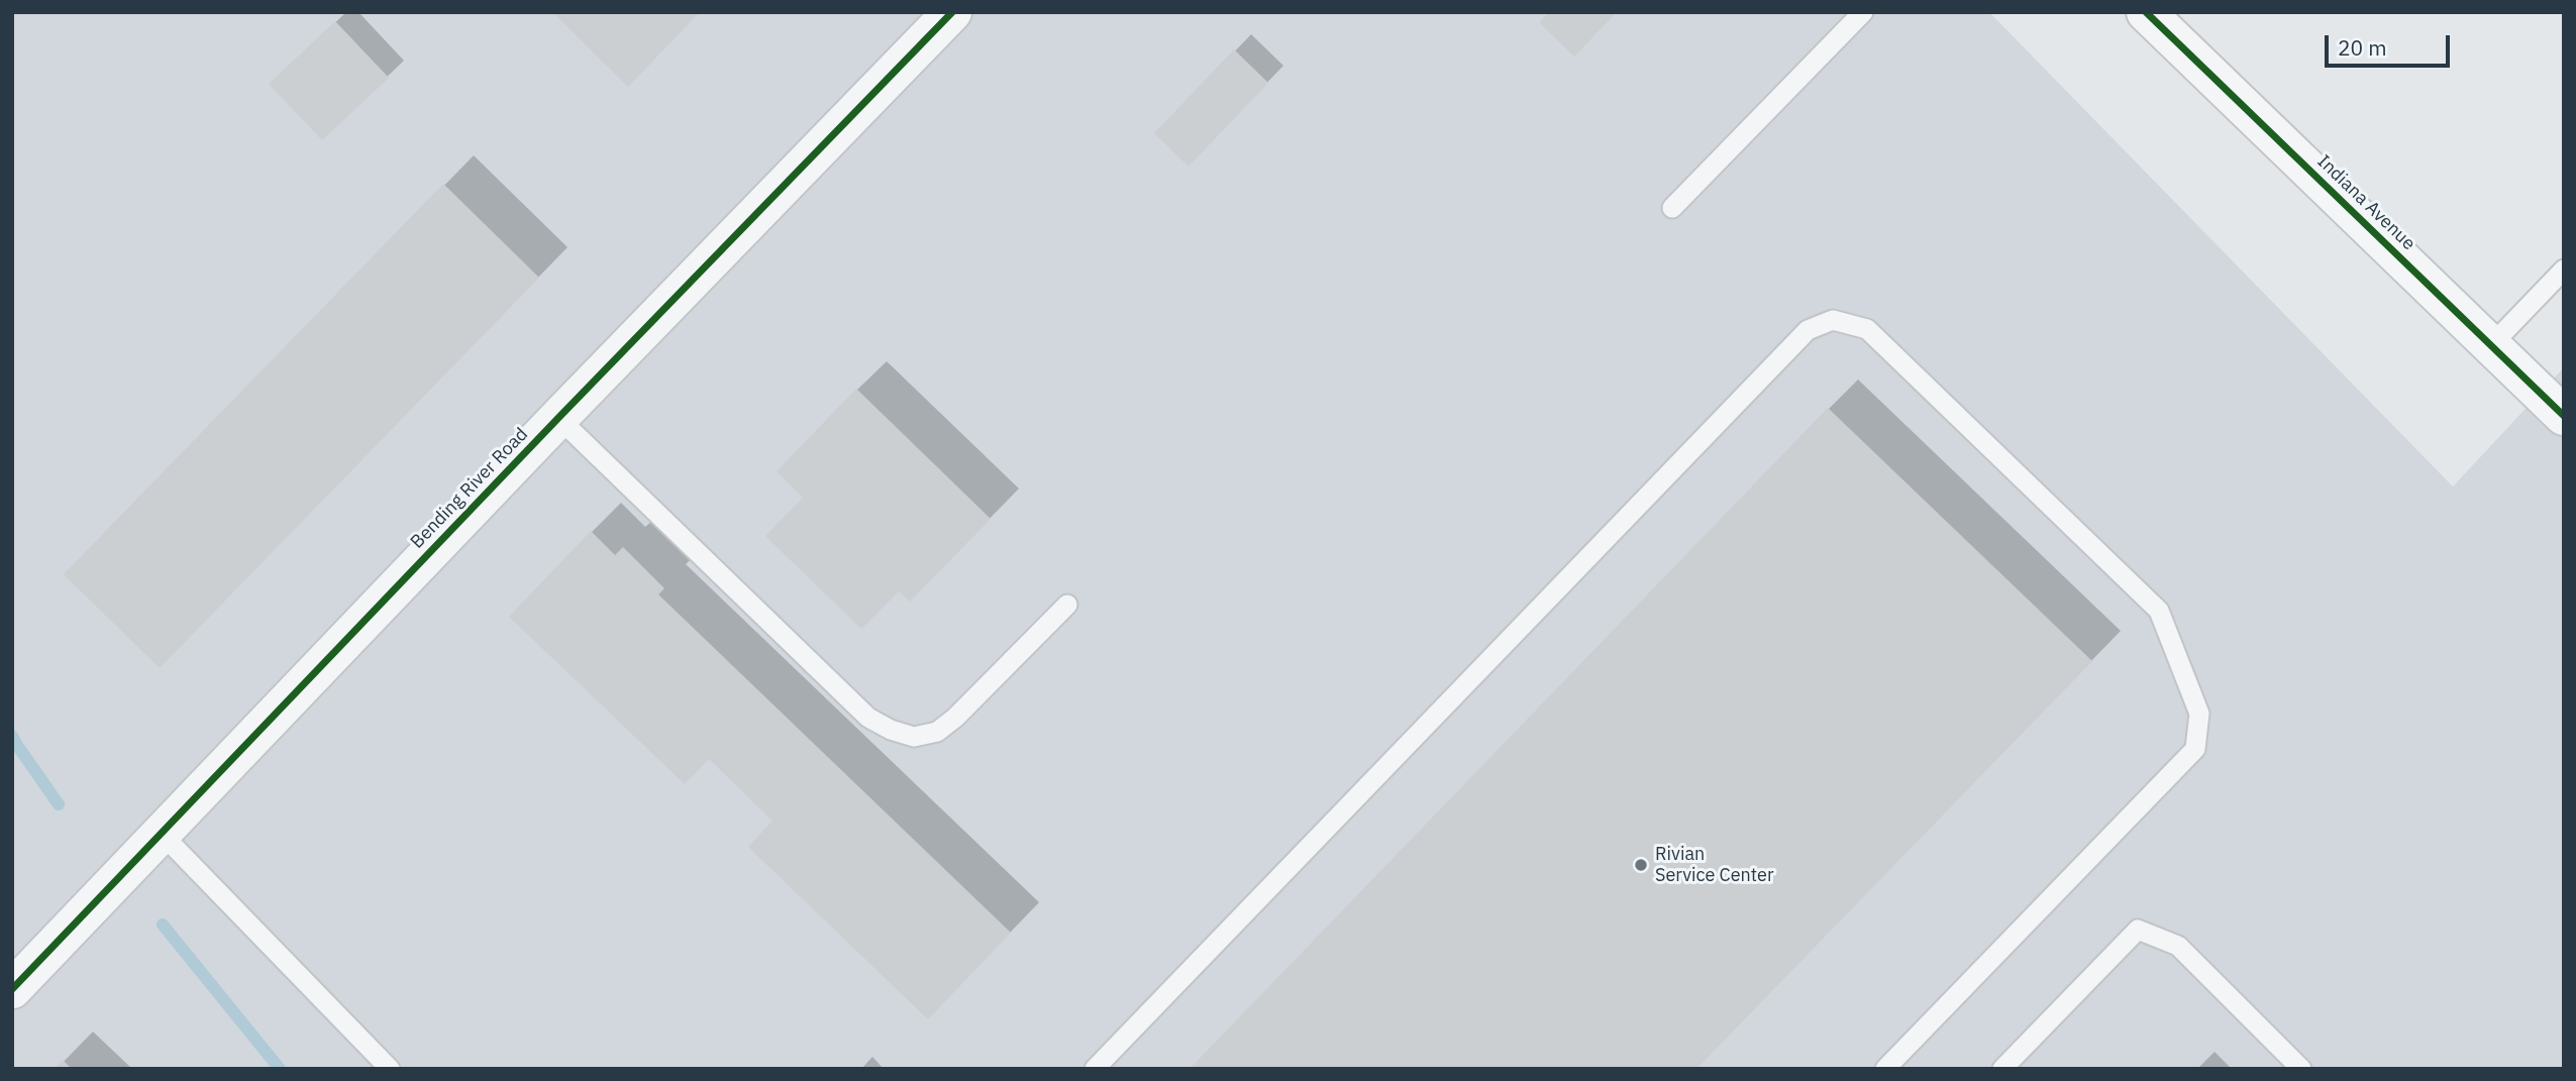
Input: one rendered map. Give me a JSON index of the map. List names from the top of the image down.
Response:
{
  "streets": {
    "street": ["Indiana Avenue", "Bending River Road"]
  },
  "places": ["Rivian Service Center"],
  "scale_bar": "20 m"
}
